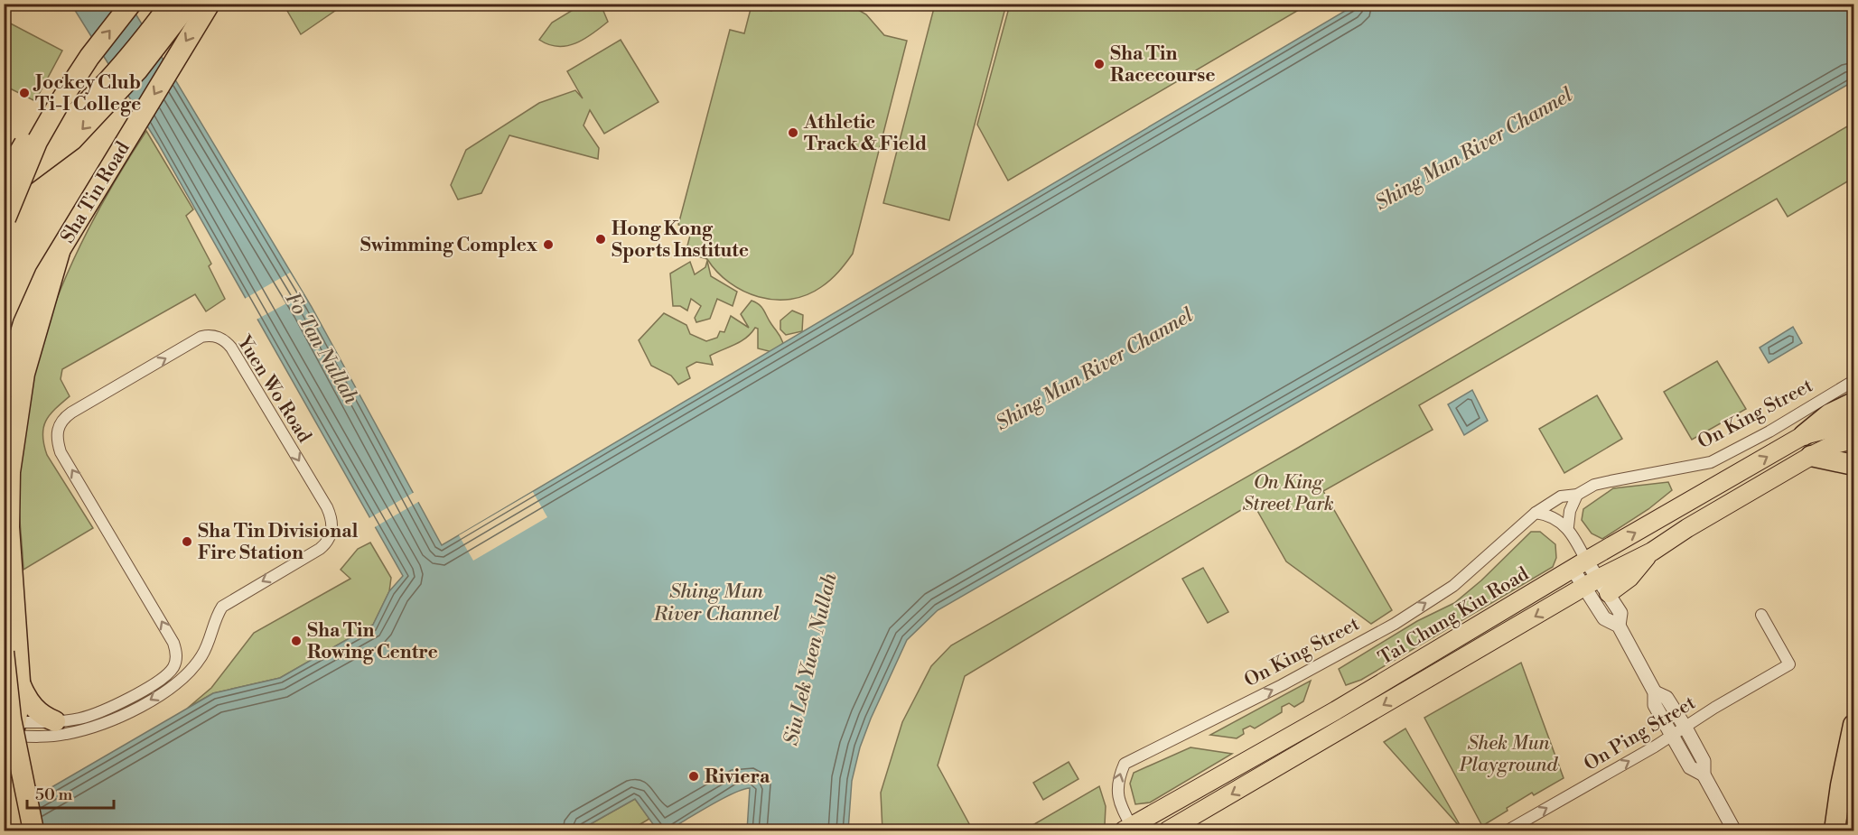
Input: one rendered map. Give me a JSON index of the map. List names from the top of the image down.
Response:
{
  "streets": {
    "highway": ["Sha Tin Road"],
    "main road": ["Tai Chung Kiu Road"],
    "street": ["Yuen Wo Road", "On King Street", "On Ping Street"]
  },
  "crossings": [
    ["On King Street", "Tai Chung Kiu Road"]
  ],
  "one_way": ["On King Street", "On Ping Street"],
  "water": ["Shing Mun River Channel", "Fo Tan Nullah", "Siu Lek Yuen Nullah"],
  "parks": ["On King Street Park", "Shek Mun Playground"],
  "places": [
    "Sha Tin Racecourse",
    "Jockey Club Ti-I College",
    "Athletic Track & Field",
    "Hong Kong Sports Institute",
    "Swimming Complex",
    "Sha Tin Divisional Fire Station",
    "Sha Tin Rowing Centre",
    "Riviera"
  ],
  "scale_bar": "50 m"
}
